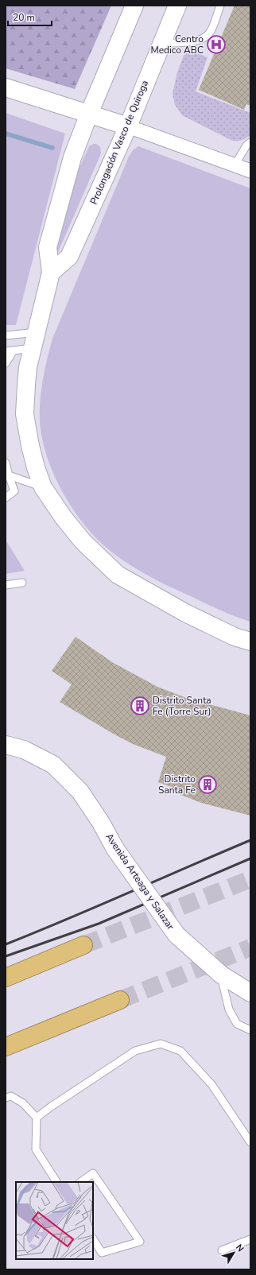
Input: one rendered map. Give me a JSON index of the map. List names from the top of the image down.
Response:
{
  "streets": {
    "street": ["Prolongación Vasco de Quiroga", "Avenida Arteaga y Salazar"]
  },
  "places": {
    "hospital": ["Centro Medico ABC"],
    "building": ["Distrito Santa Fe (Torre Sur)", "Distrito Santa Fe"]
  },
  "scale_bar": "20 m",
  "north": "top right"
}
